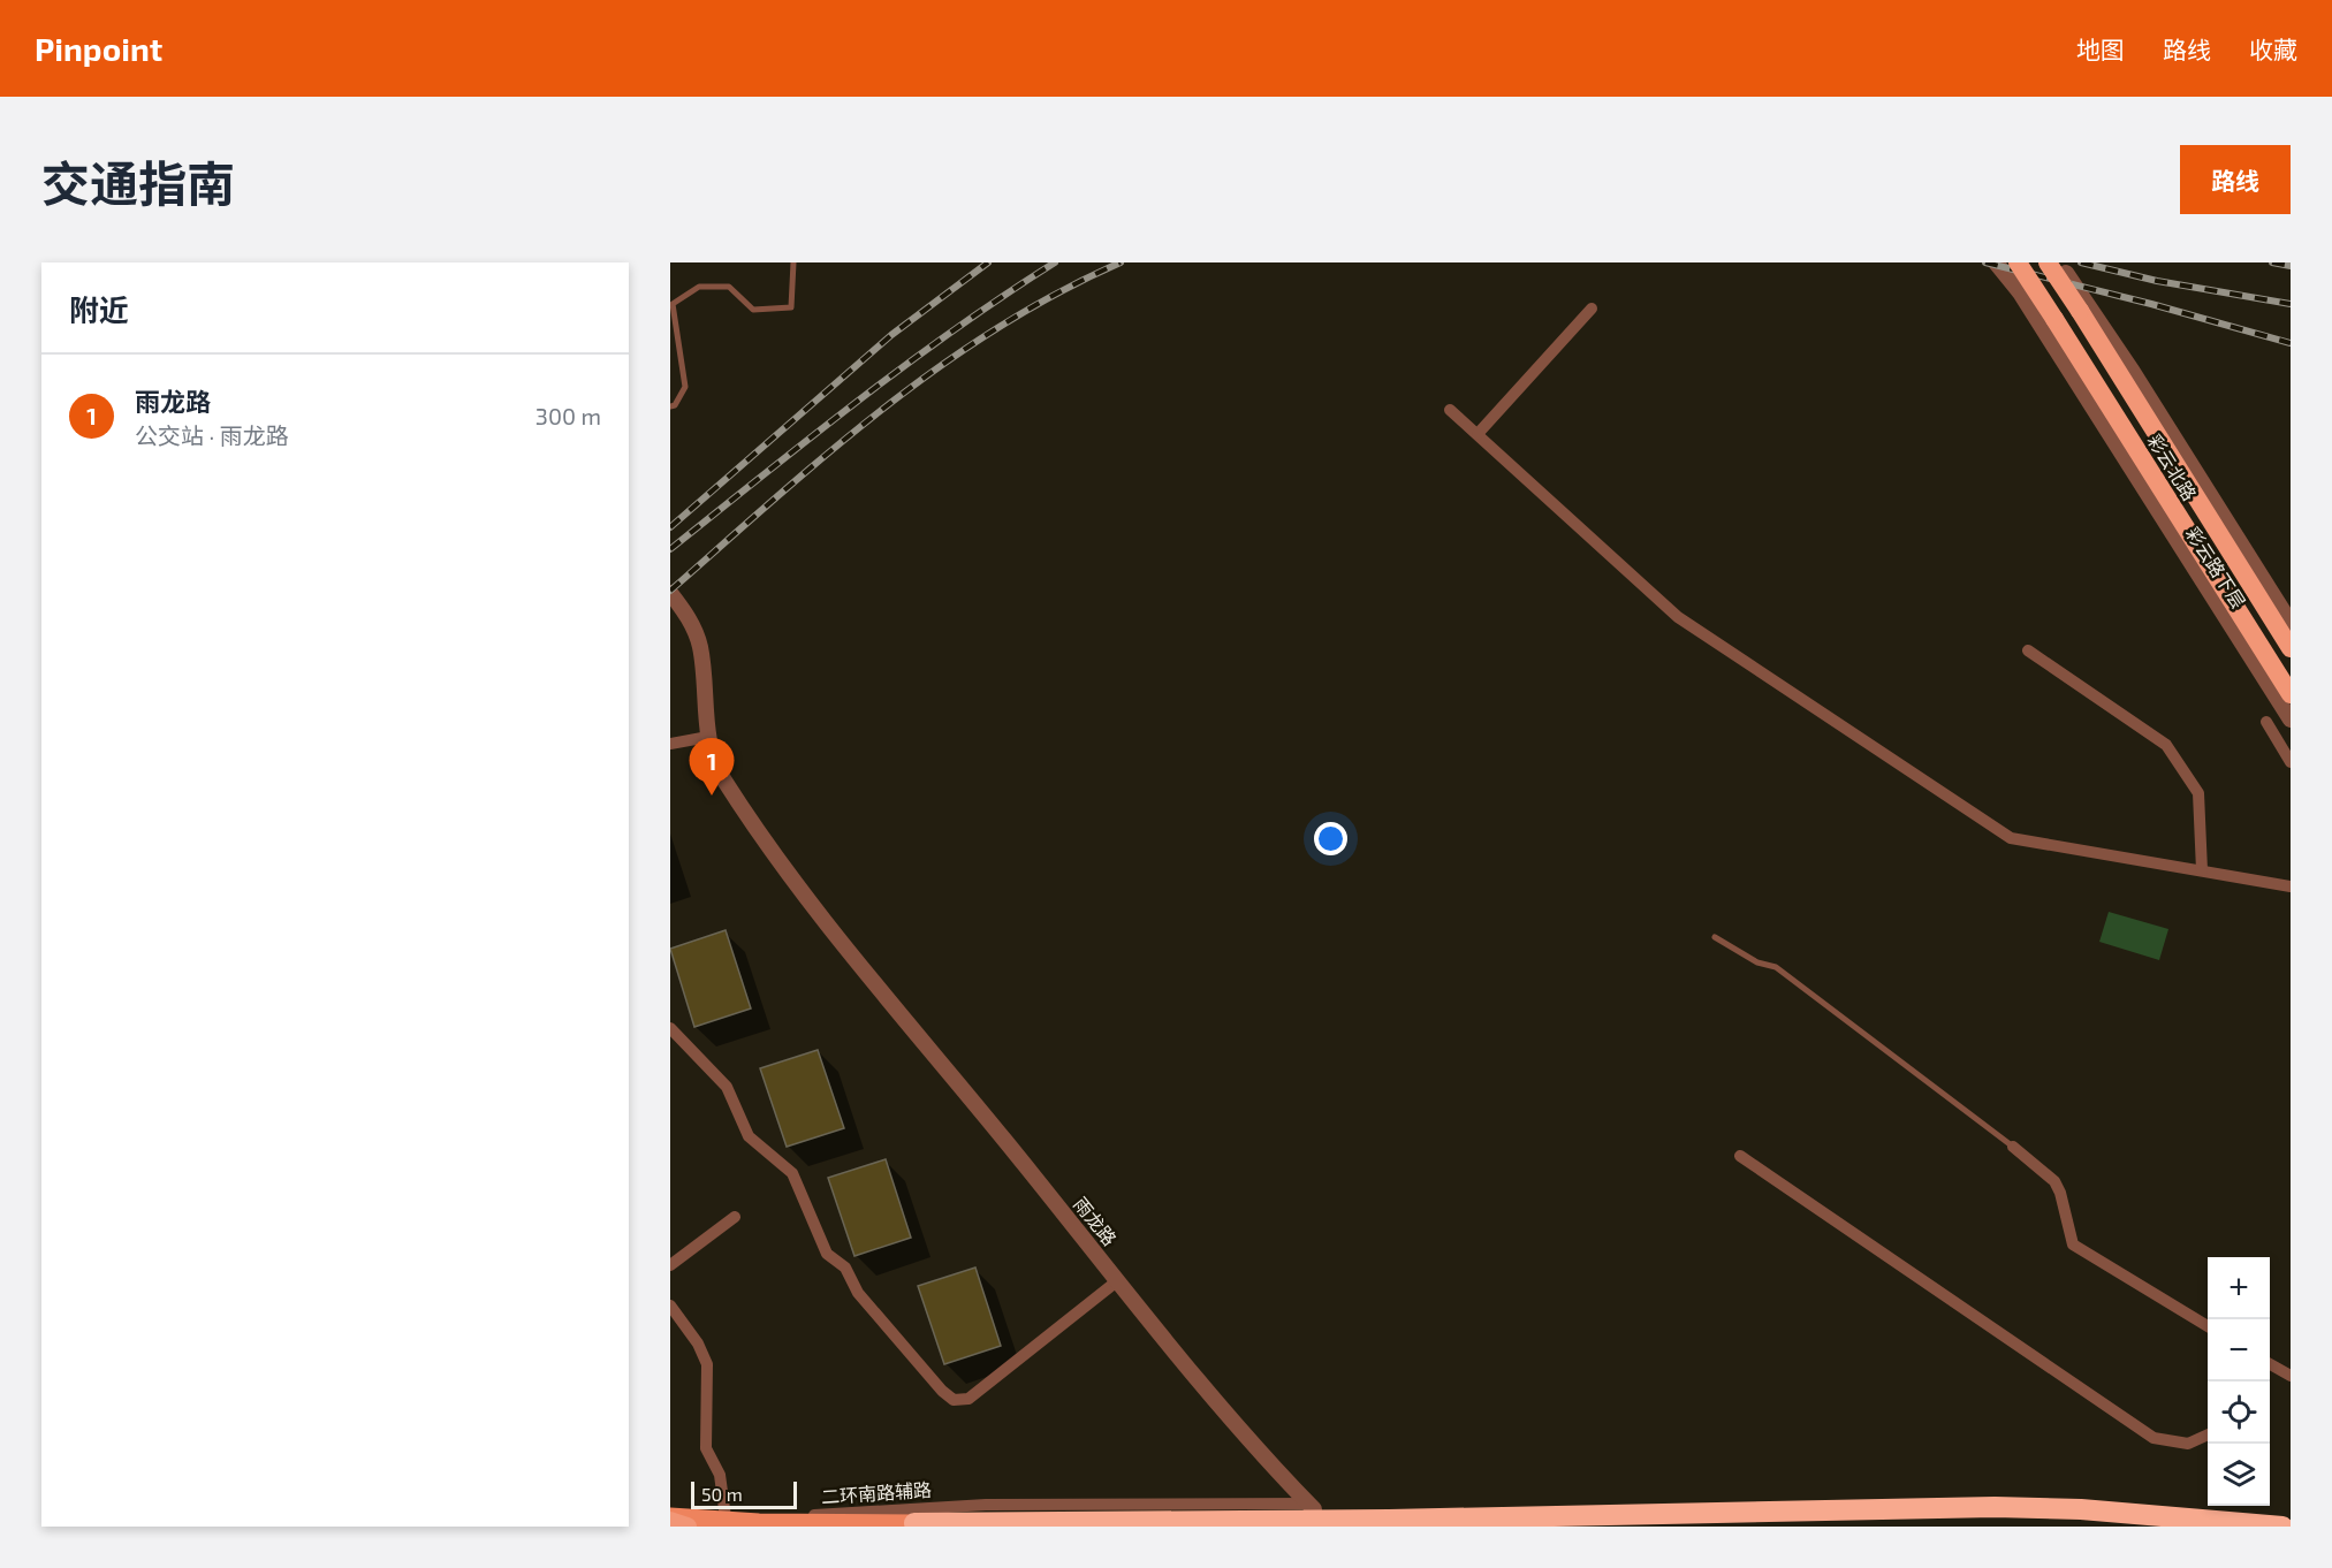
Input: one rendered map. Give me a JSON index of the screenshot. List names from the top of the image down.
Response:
{
  "streets": {
    "highway": ["彩云北路"],
    "street": ["彩云路下层", "雨龙路", "二环南路辅路"]
  },
  "crossings": [
    ["雨龙路", "二环南路辅路"]
  ],
  "scale_bar": "50 m",
  "page": {
    "header": "Pinpoint",
    "nav": ["地图", "路线", "收藏"],
    "title": "交通指南",
    "buttons": "路线",
    "heading": "附近",
    "list": [
      {
        "mark": "1",
        "name": "雨龙路",
        "note": "公交站 · 雨龙路",
        "value": "300 m"
      }
    ],
    "pins": "1",
    "map_buttons": ["+", "−"],
    "scale": "50 m"
  }
}
